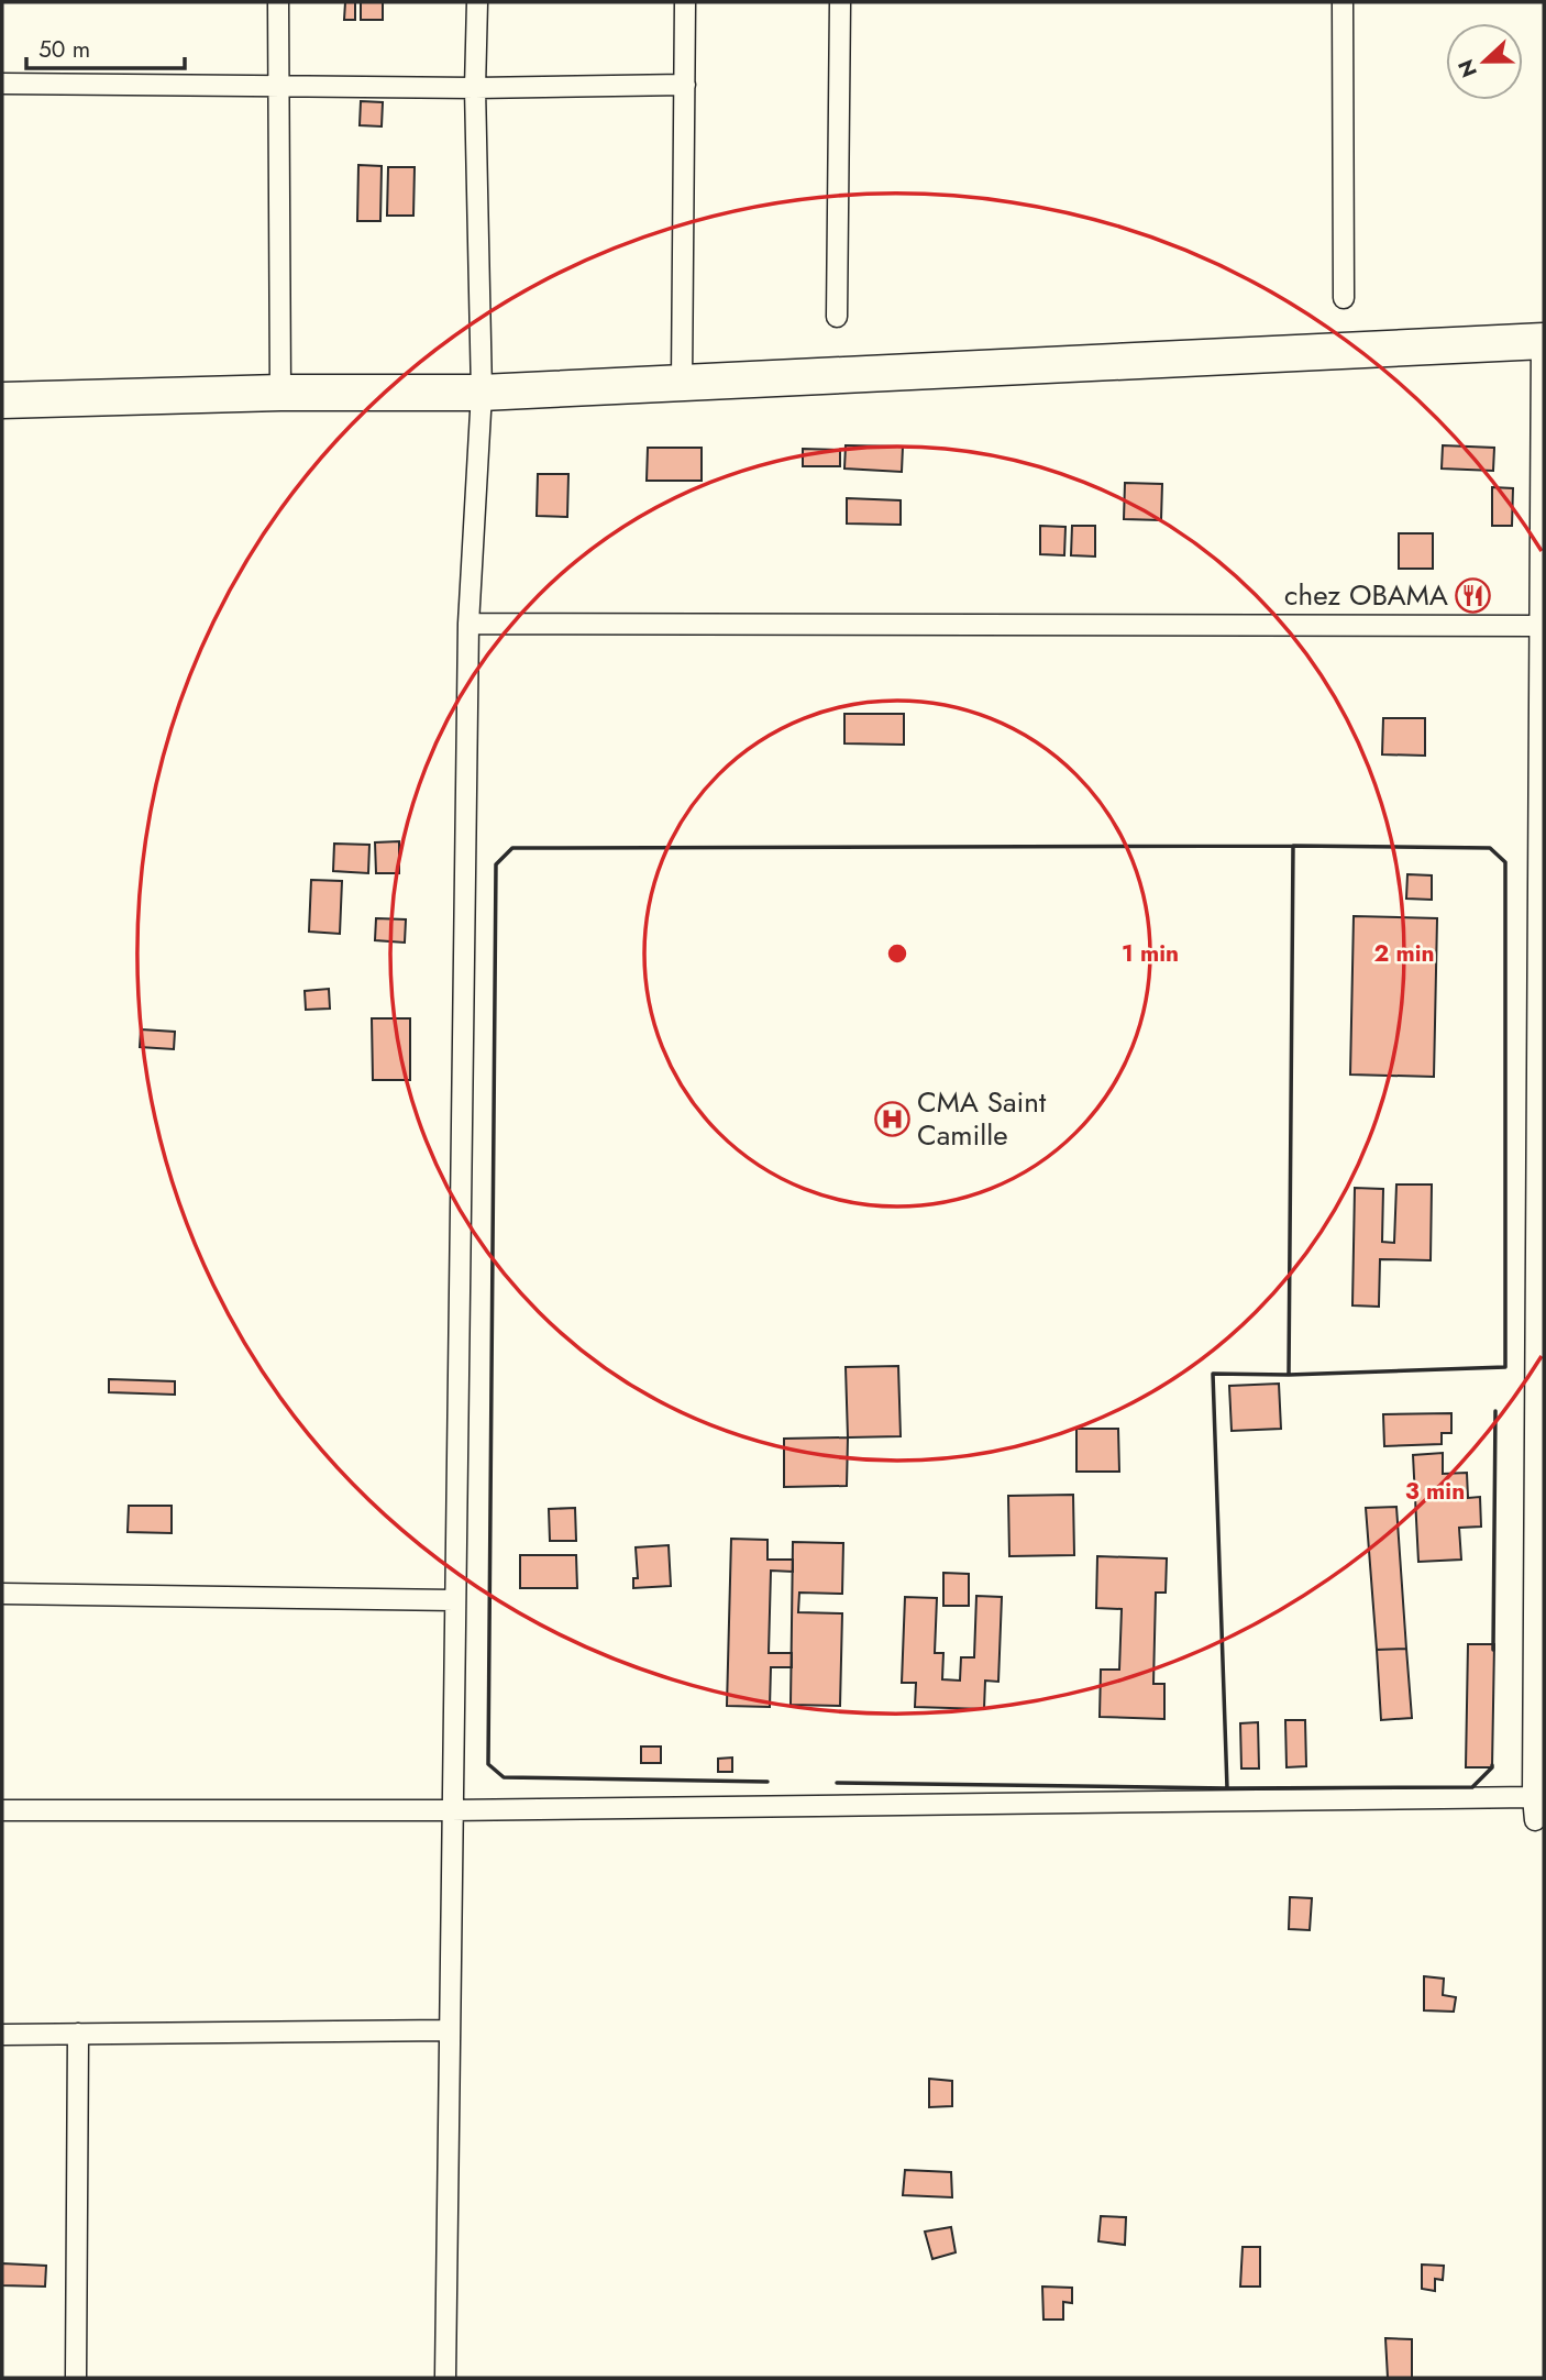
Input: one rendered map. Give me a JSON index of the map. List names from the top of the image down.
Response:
{
  "places": {
    "restaurant": ["chez OBAMA"],
    "hospital": ["CMA Saint Camille"]
  },
  "scale_bar": "50 m",
  "north": "left",
  "rings": ["1 min", "2 min", "3 min"]
}
